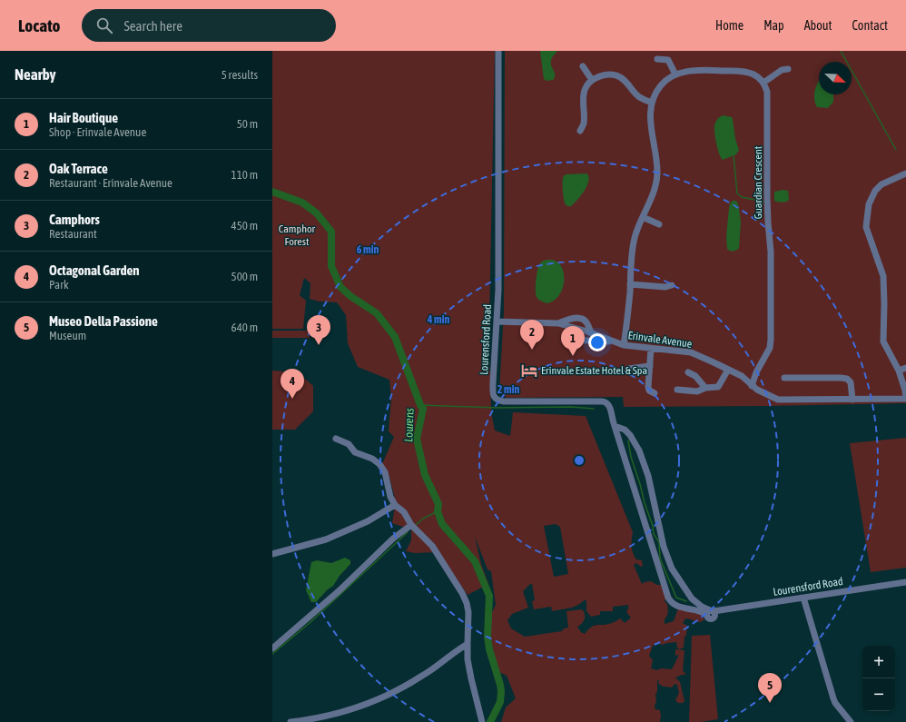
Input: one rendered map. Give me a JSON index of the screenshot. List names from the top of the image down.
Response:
{
  "streets": {
    "street": ["Guardian Crescent", "Lourensford Road", "Erinvale Avenue"]
  },
  "crossings": [
    ["Guardian Crescent", "Erinvale Avenue"],
    ["Lourensford Road", "Erinvale Avenue"]
  ],
  "water": ["Lourens"],
  "parks": ["Camphor Forest"],
  "places": {
    "hotel": ["Erinvale Estate Hotel & Spa"]
  },
  "north": "bottom right",
  "page": {
    "header": "Locato",
    "search": "Search here",
    "nav": [
      "Home",
      "Map",
      "About",
      "Contact"
    ],
    "heading": ["Nearby", "5 results"],
    "list": [
      {
        "mark": "1",
        "name": "Hair Boutique",
        "note": "Shop · Erinvale Avenue",
        "value": "50 m"
      },
      {
        "mark": "2",
        "name": "Oak Terrace",
        "note": "Restaurant · Erinvale Avenue",
        "value": "110 m"
      },
      {
        "mark": "3",
        "name": "Camphors",
        "note": "Restaurant",
        "value": "450 m"
      },
      {
        "mark": "4",
        "name": "Octagonal Garden",
        "note": "Park",
        "value": "500 m"
      },
      {
        "mark": "5",
        "name": "Museo Della Passione",
        "note": "Museum",
        "value": "640 m"
      }
    ],
    "pins": [
      "3",
      "2",
      "1",
      "4",
      "5"
    ],
    "map_buttons": ["+", "−"]
  },
  "rings": ["6 min", "4 min", "2 min"]
}
